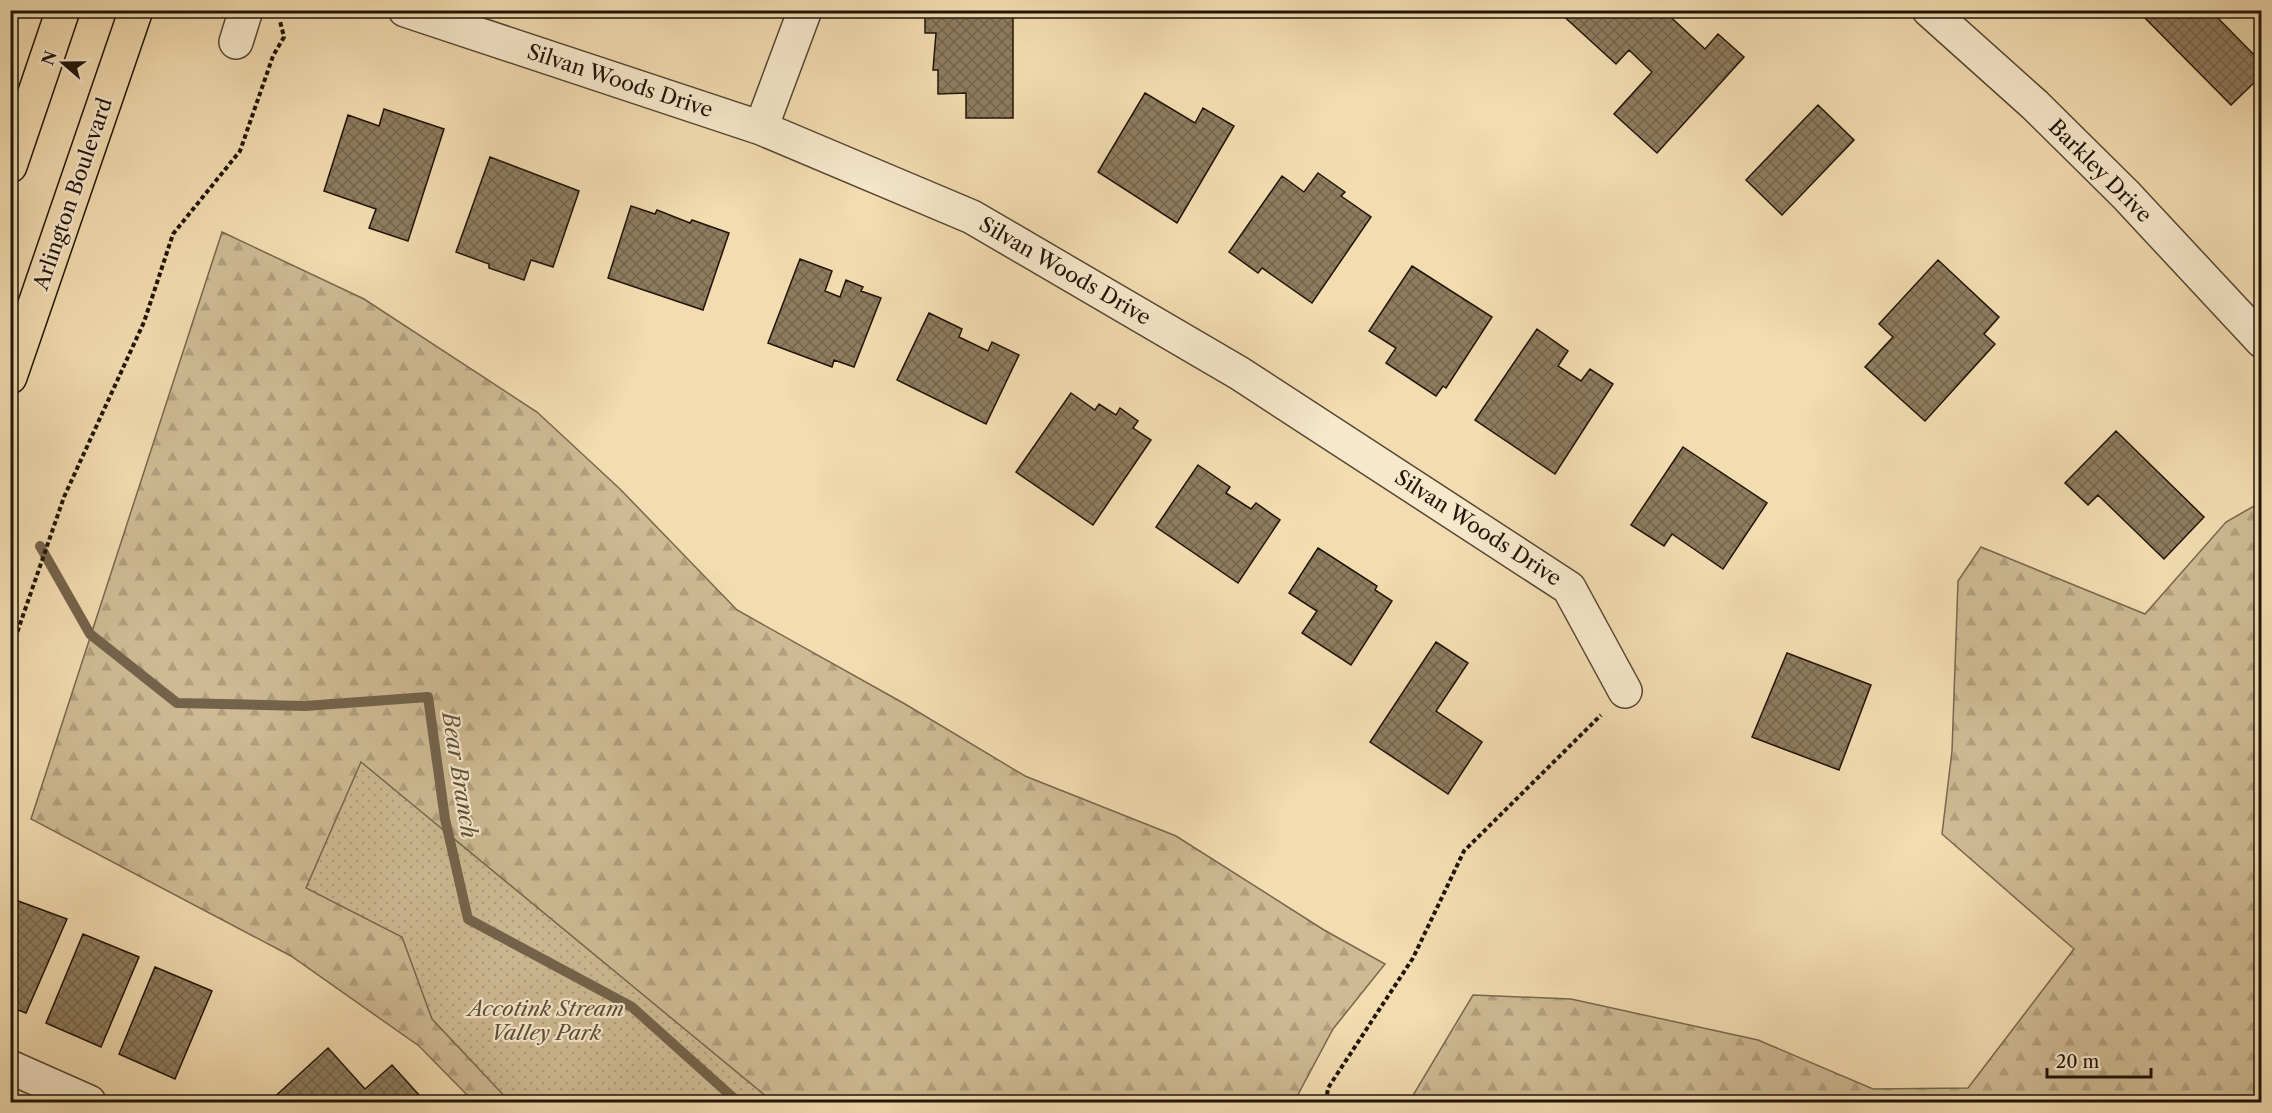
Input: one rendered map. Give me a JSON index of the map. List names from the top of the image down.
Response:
{
  "streets": {
    "main road": ["Arlington Boulevard"],
    "street": ["Silvan Woods Drive", "Barkley Drive"]
  },
  "water": ["Bear Branch"],
  "parks": ["Accotink Stream Valley Park"],
  "scale_bar": "20 m",
  "north": "left"
}
